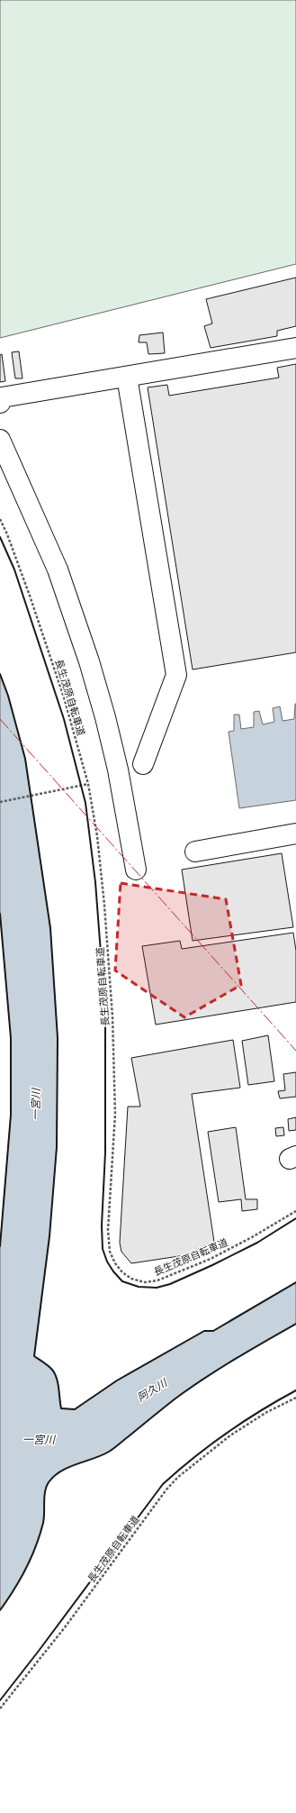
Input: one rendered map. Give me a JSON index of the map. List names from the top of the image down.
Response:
{
  "streets": {
    "path": ["長生茂原自転車道"]
  },
  "water": ["一宮川", "阿久川"]
}
